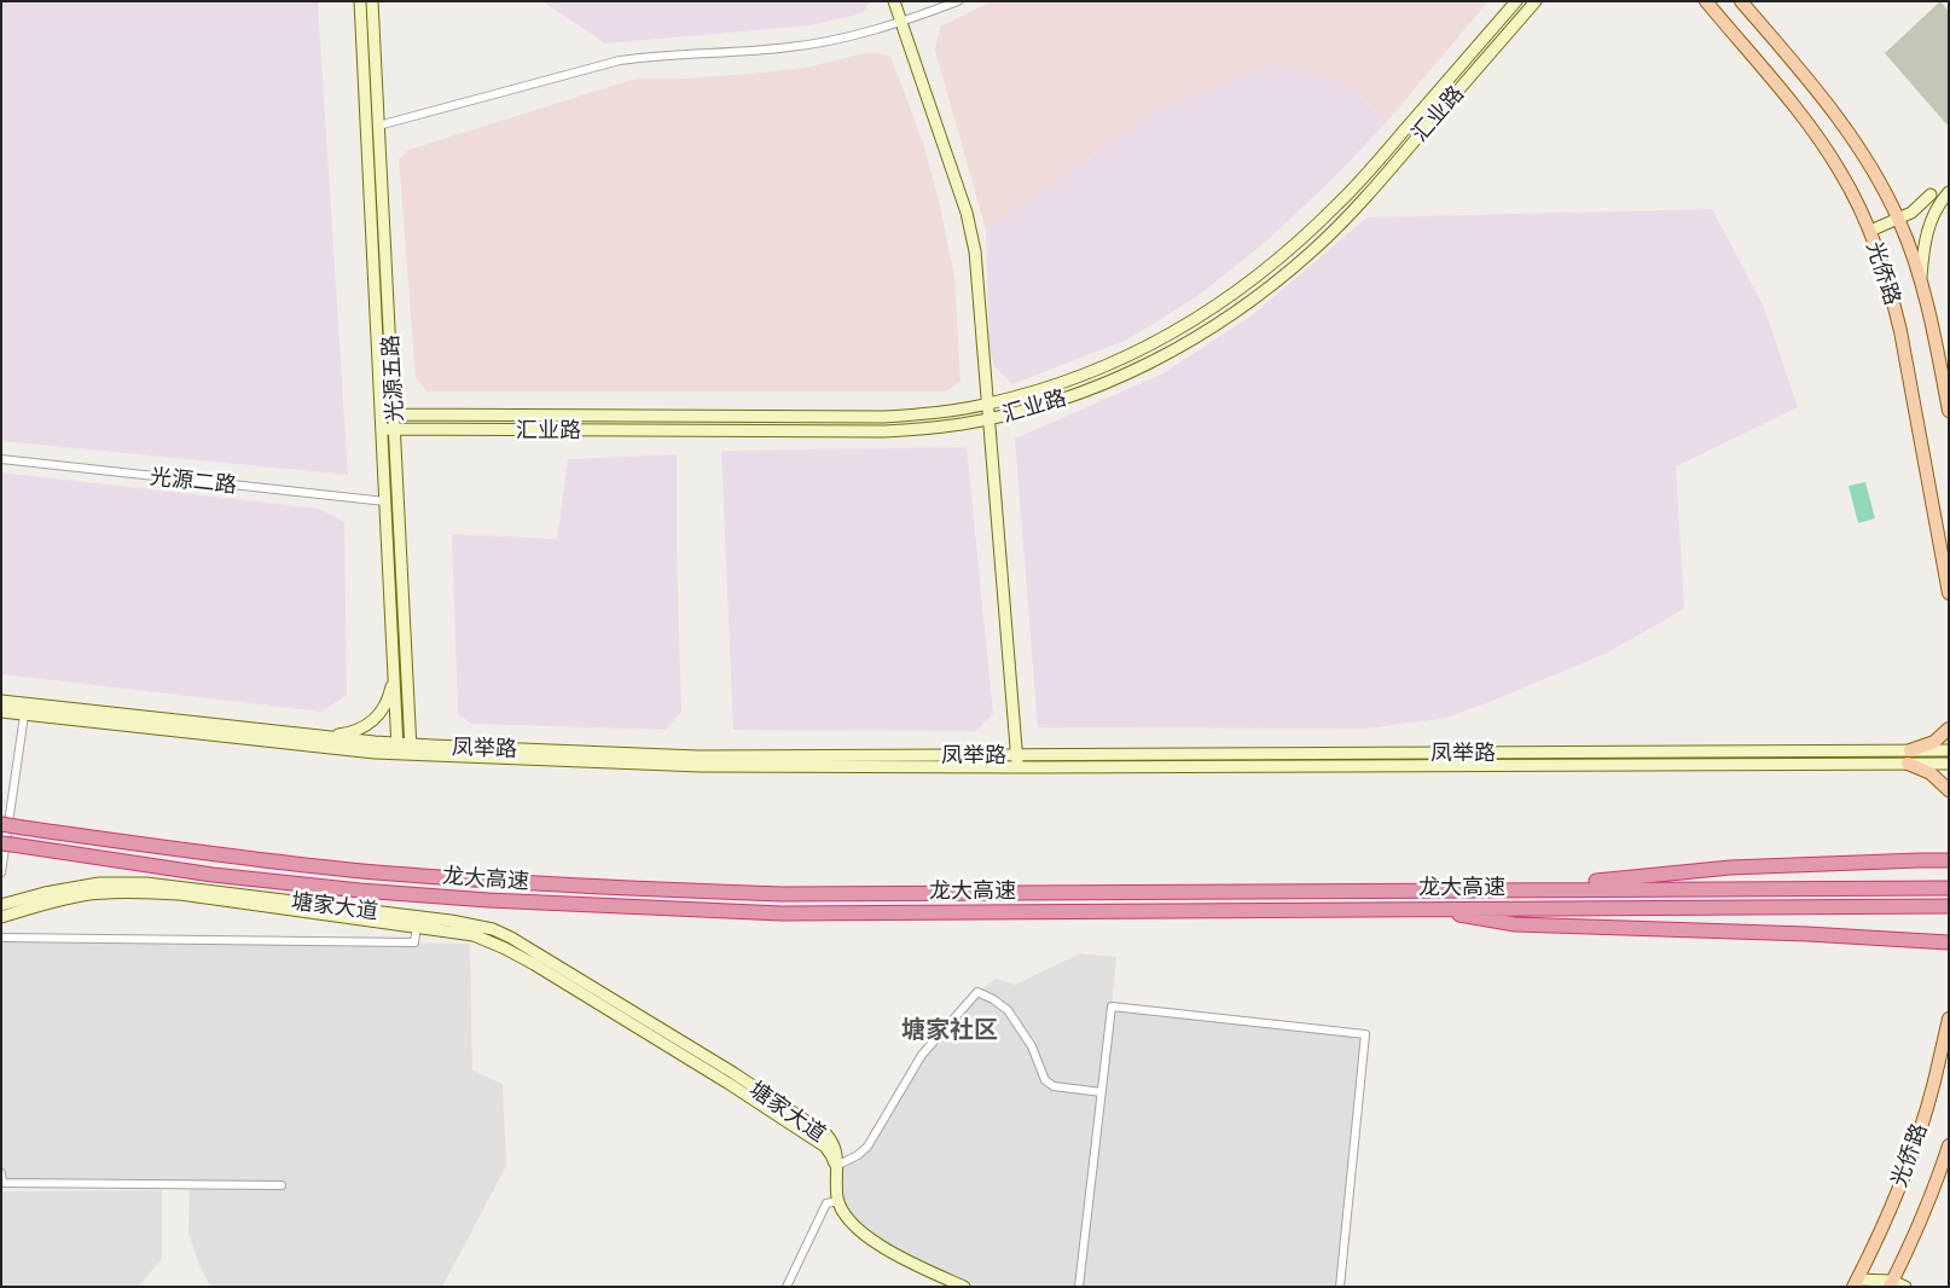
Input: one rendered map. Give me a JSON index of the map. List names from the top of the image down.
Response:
{
  "streets": {
    "highway": ["龙大高速"],
    "main road": ["光侨路"],
    "street": [
      "汇业路",
      "光源五路",
      "光源二路",
      "凤举路",
      "塘家大道"
    ]
  },
  "crossings": [
    ["汇业路", "光源五路"],
    ["光源五路", "光源二路"],
    ["光源五路", "凤举路"]
  ],
  "districts": ["塘家社区"]
}
